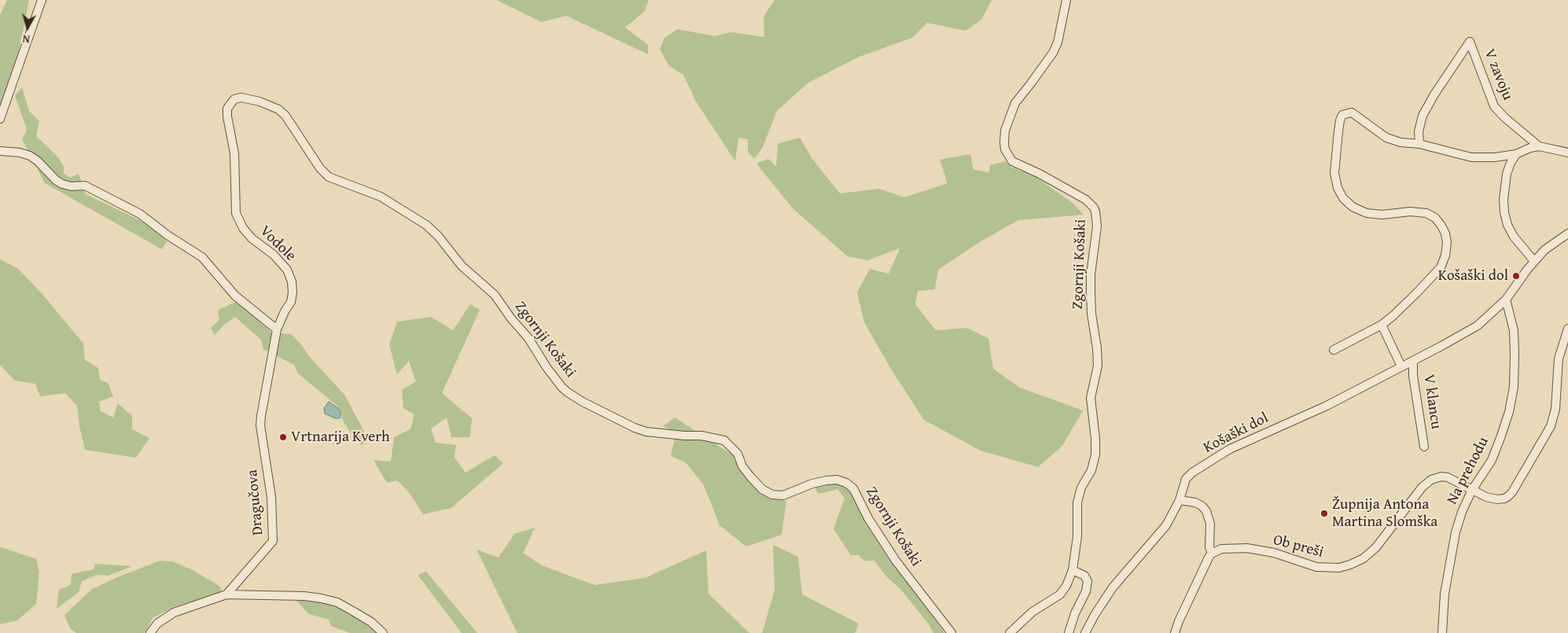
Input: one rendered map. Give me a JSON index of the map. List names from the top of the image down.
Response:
{
  "streets": {
    "street": [
      "V zavoju",
      "Vodole",
      "Zgornji Košaki",
      "V klancu",
      "Košaški dol",
      "Na prehodu",
      "Dragučova",
      "Ob preši"
    ]
  },
  "crossings": [
    ["Vodole", "Zgornji Košaki"],
    ["Vodole", "Dragučova"],
    ["V klancu", "Košaški dol"],
    ["Košaški dol", "Na prehodu"],
    ["Na prehodu", "Ob preši"]
  ],
  "places": ["Košaški dol", "Vrtnarija Kverh", "Župnija Antona Martina Slomška"],
  "north": "bottom"
}
